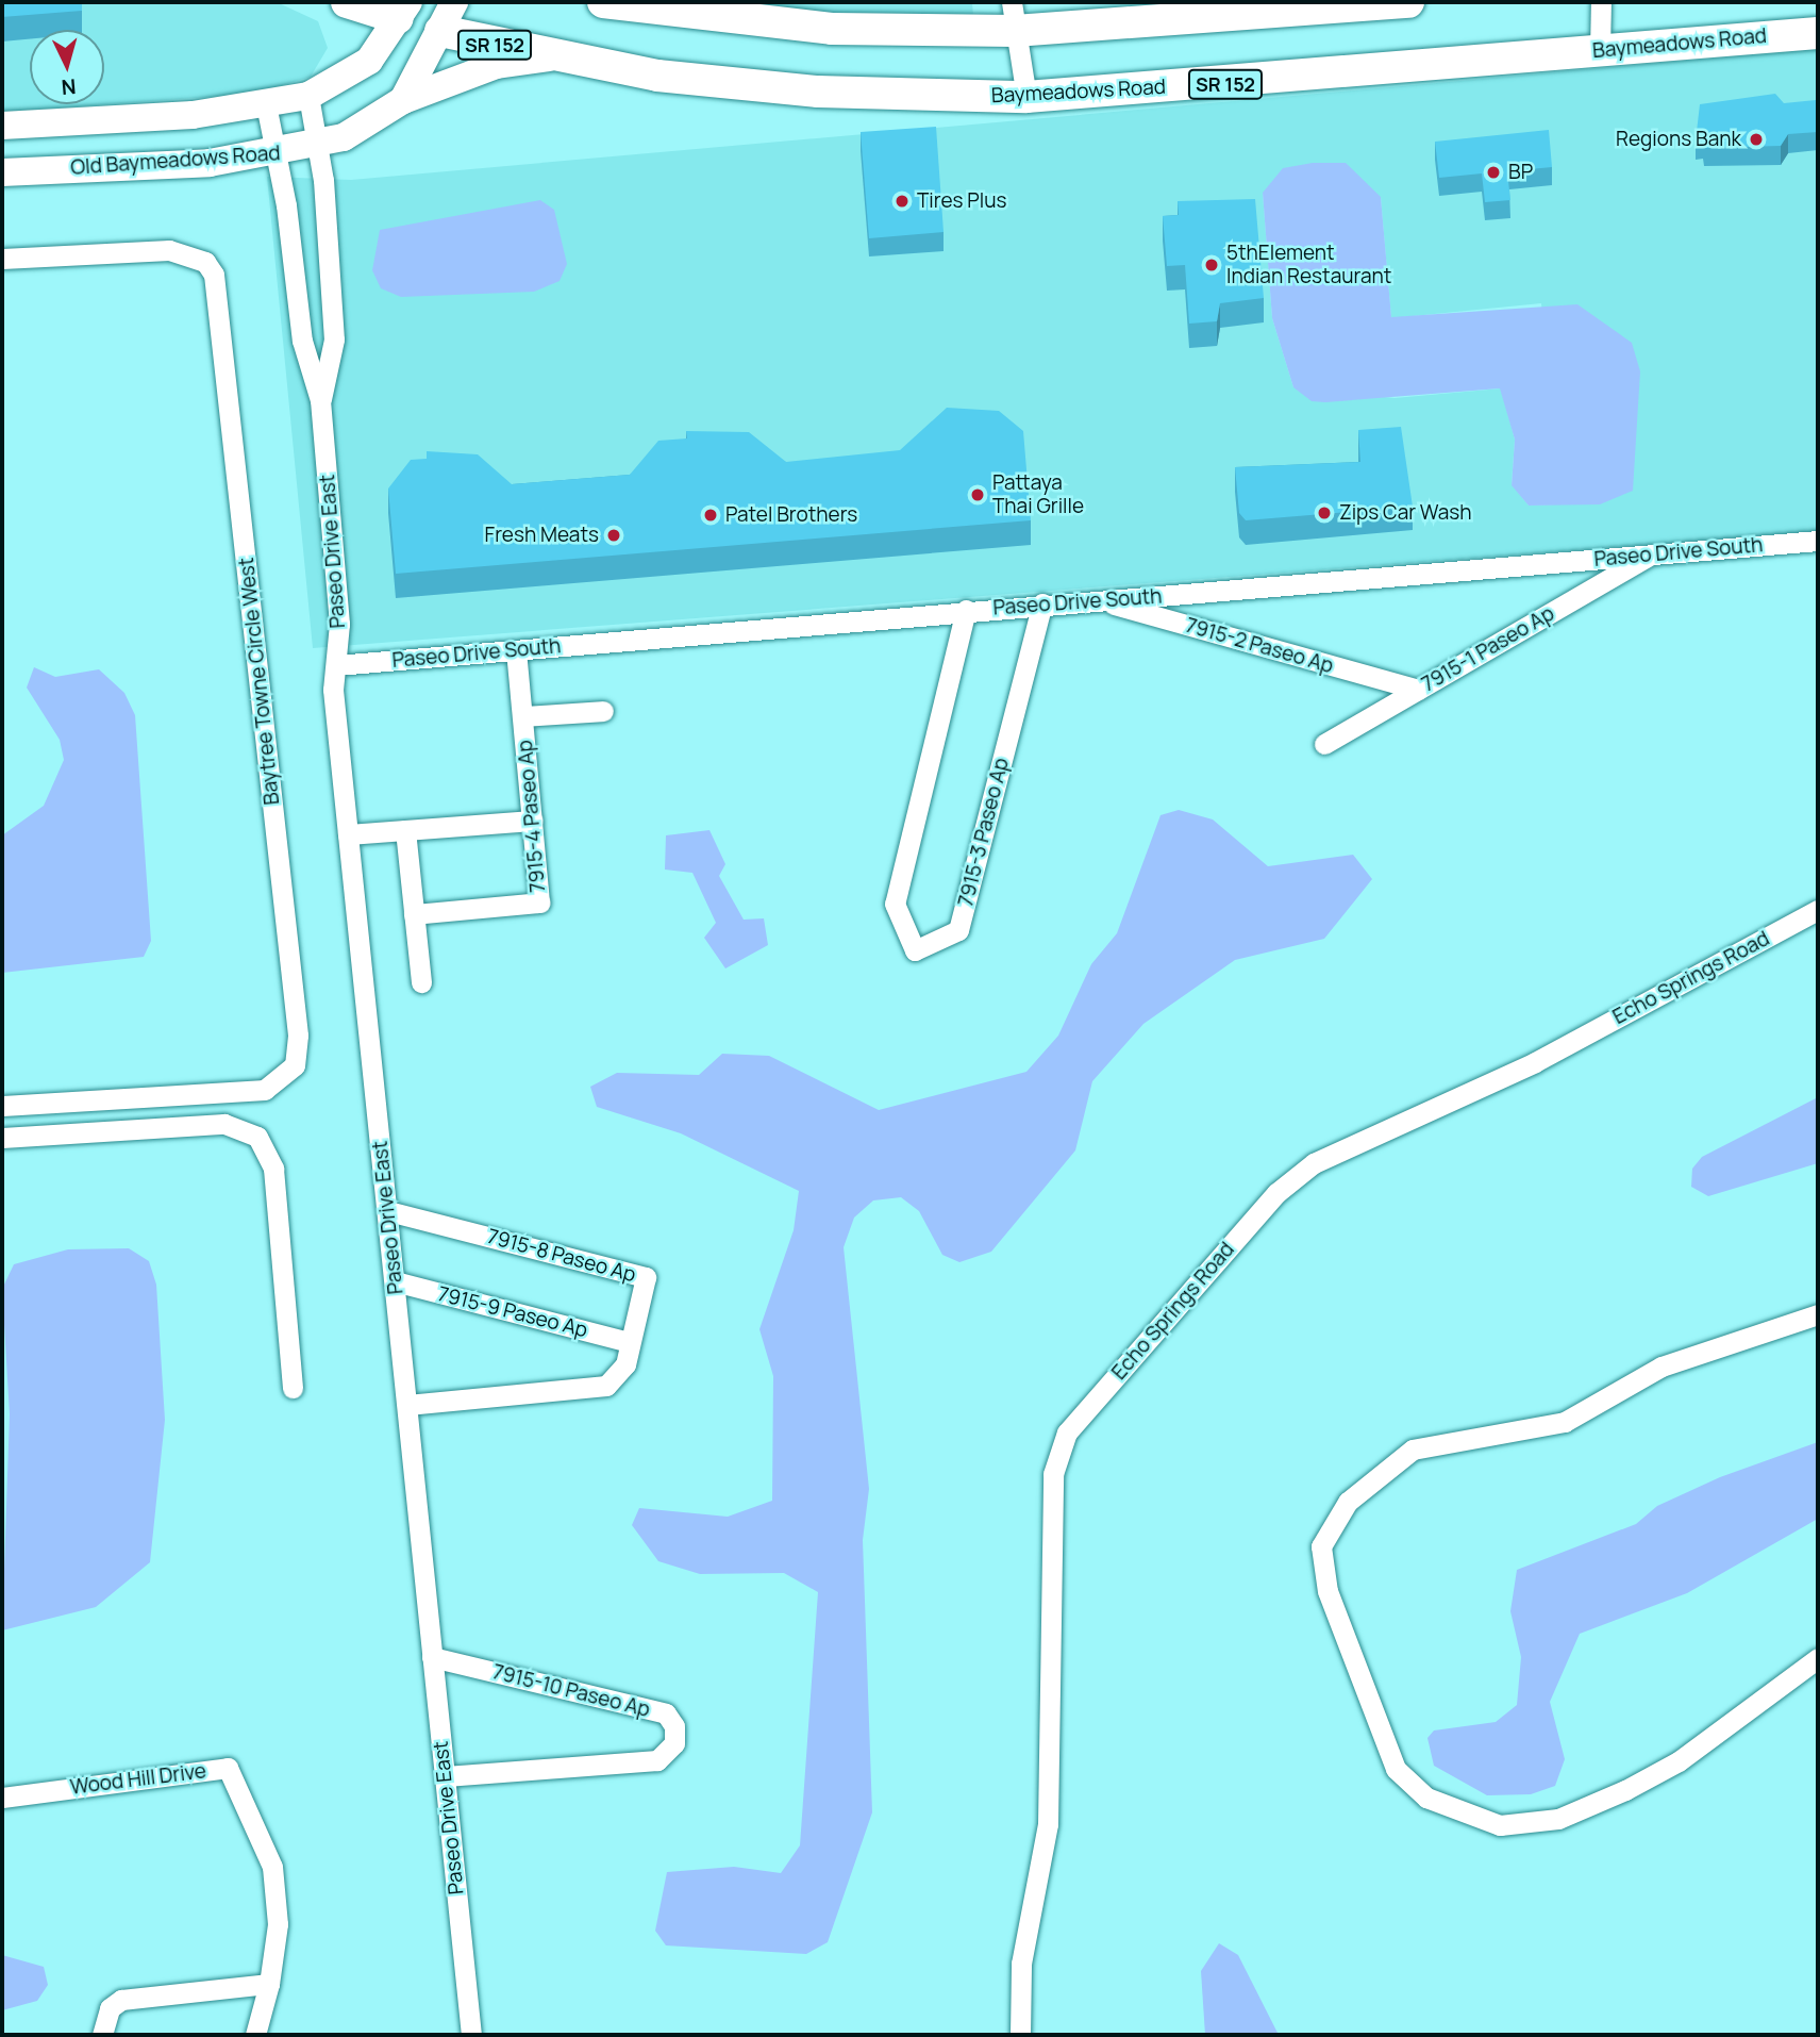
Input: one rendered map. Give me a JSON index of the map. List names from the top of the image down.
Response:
{
  "streets": {
    "main road": ["Baymeadows Road", "SR 152"],
    "street": [
      "Old Baymeadows Road",
      "Paseo Drive East",
      "Paseo Drive South",
      "7915-2 Paseo Ap",
      "7915-1 Paseo Ap",
      "Baytree Towne Circle West",
      "7915-4 Paseo Ap",
      "7915-3 Paseo Ap",
      "Echo Springs Road",
      "7915-8 Paseo Ap",
      "7915-9 Paseo Ap",
      "7915-10 Paseo Ap",
      "Wood Hill Drive"
    ]
  },
  "crossings": [
    ["Baymeadows Road", "Old Baymeadows Road"],
    ["Old Baymeadows Road", "Paseo Drive East"],
    ["Paseo Drive East", "Paseo Drive South"],
    ["Paseo Drive East", "7915-8 Paseo Ap"],
    ["Paseo Drive East", "7915-9 Paseo Ap"],
    ["Paseo Drive East", "7915-10 Paseo Ap"],
    ["Paseo Drive South", "7915-2 Paseo Ap"],
    ["Paseo Drive South", "7915-1 Paseo Ap"],
    ["Paseo Drive South", "7915-4 Paseo Ap"],
    ["Paseo Drive South", "7915-3 Paseo Ap"],
    ["7915-2 Paseo Ap", "7915-1 Paseo Ap"],
    ["7915-8 Paseo Ap", "7915-9 Paseo Ap"]
  ],
  "places": [
    "Regions Bank",
    "BP",
    "Tires Plus",
    "5thElement Indian Restaurant",
    "Pattaya Thai Grille",
    "Zips Car Wash",
    "Patel Brothers",
    "Fresh Meats"
  ],
  "north": "bottom"
}
